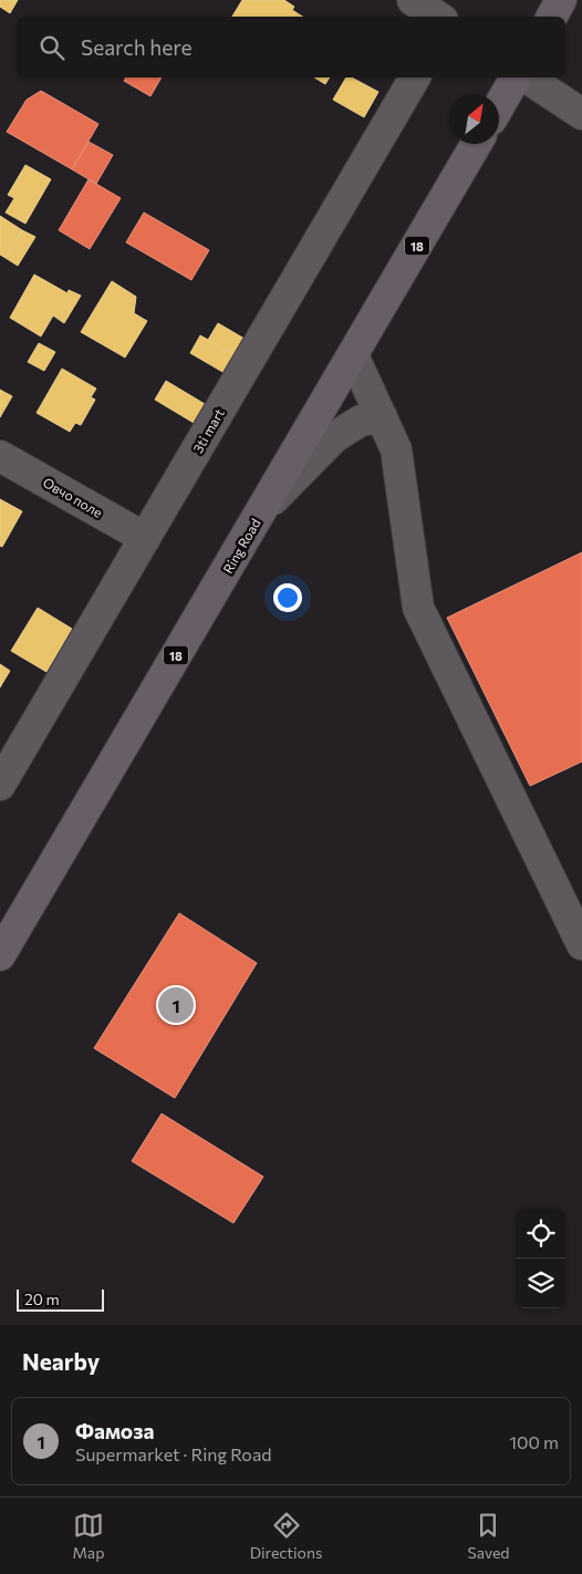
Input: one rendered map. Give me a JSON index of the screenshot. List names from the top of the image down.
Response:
{
  "streets": {
    "highway": ["18", "Ring Road"],
    "street": ["3ti mart", "Овчо поле"]
  },
  "crossings": [
    ["3ti mart", "Овчо поле"]
  ],
  "scale_bar": "20 m",
  "north": "top right",
  "page": {
    "search": "Search here",
    "pins": "1",
    "scale": "20 m",
    "heading": "Nearby",
    "list": [
      {
        "mark": "1",
        "name": "Фамоза",
        "note": "Supermarket · Ring Road",
        "value": "100 m"
      }
    ],
    "nav": ["Map", "Directions", "Saved"]
  }
}
